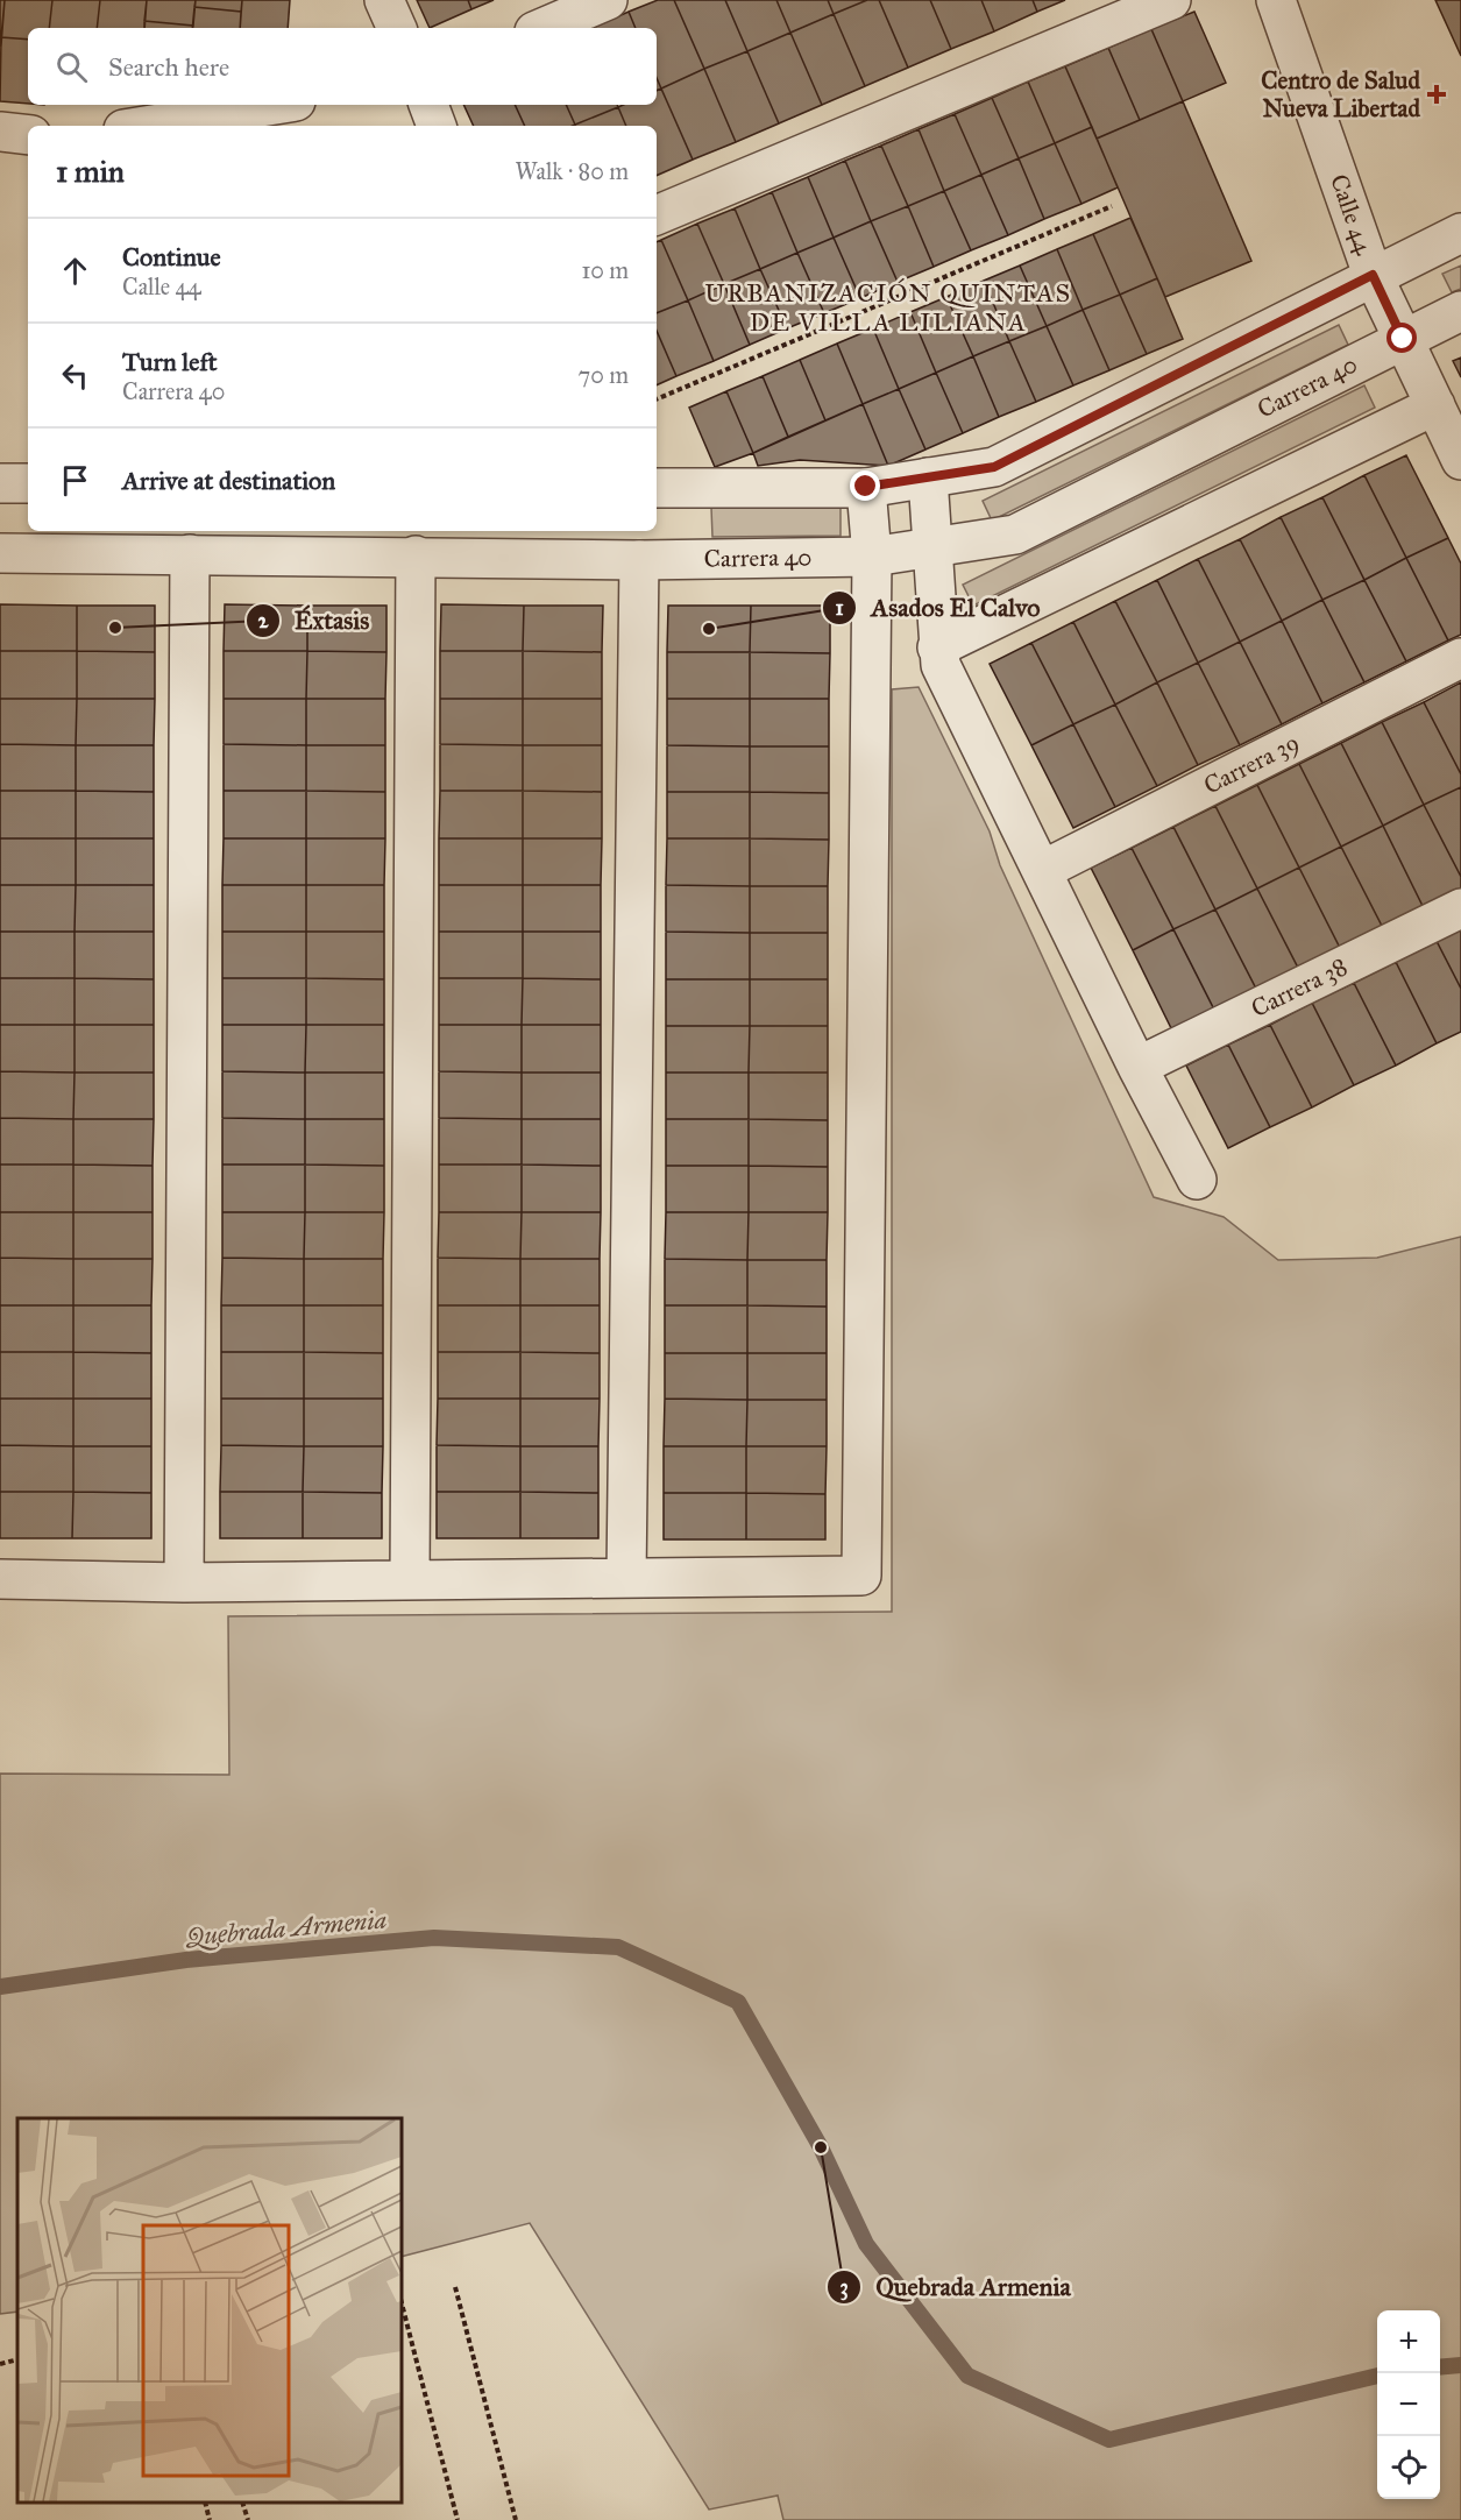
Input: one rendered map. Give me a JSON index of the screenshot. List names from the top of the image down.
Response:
{
  "streets": {
    "street": [
      "Calle 44",
      "Carrera 40",
      "Carrera 39",
      "Carrera 38"
    ]
  },
  "crossings": [
    ["Calle 44", "Carrera 40"]
  ],
  "districts": ["URBANIZACIÓN QUINTAS DE VILLA LILIANA"],
  "water": ["Quebrada Armenia"],
  "places": {
    "health": ["Centro de Salud Nueva Libertad"],
    "other": ["Éxtasis", "Asados El Calvo", "Quebrada Armenia"]
  },
  "page": {
    "search": "Search here",
    "heading": ["1 min", "Walk · 80 m"],
    "list": [
      ["Continue", "Calle 44", "10 m"],
      ["Turn left", "Carrera 40", "70 m"],
      "Arrive at destination"
    ],
    "map_buttons": ["+", "−"]
  }
}
